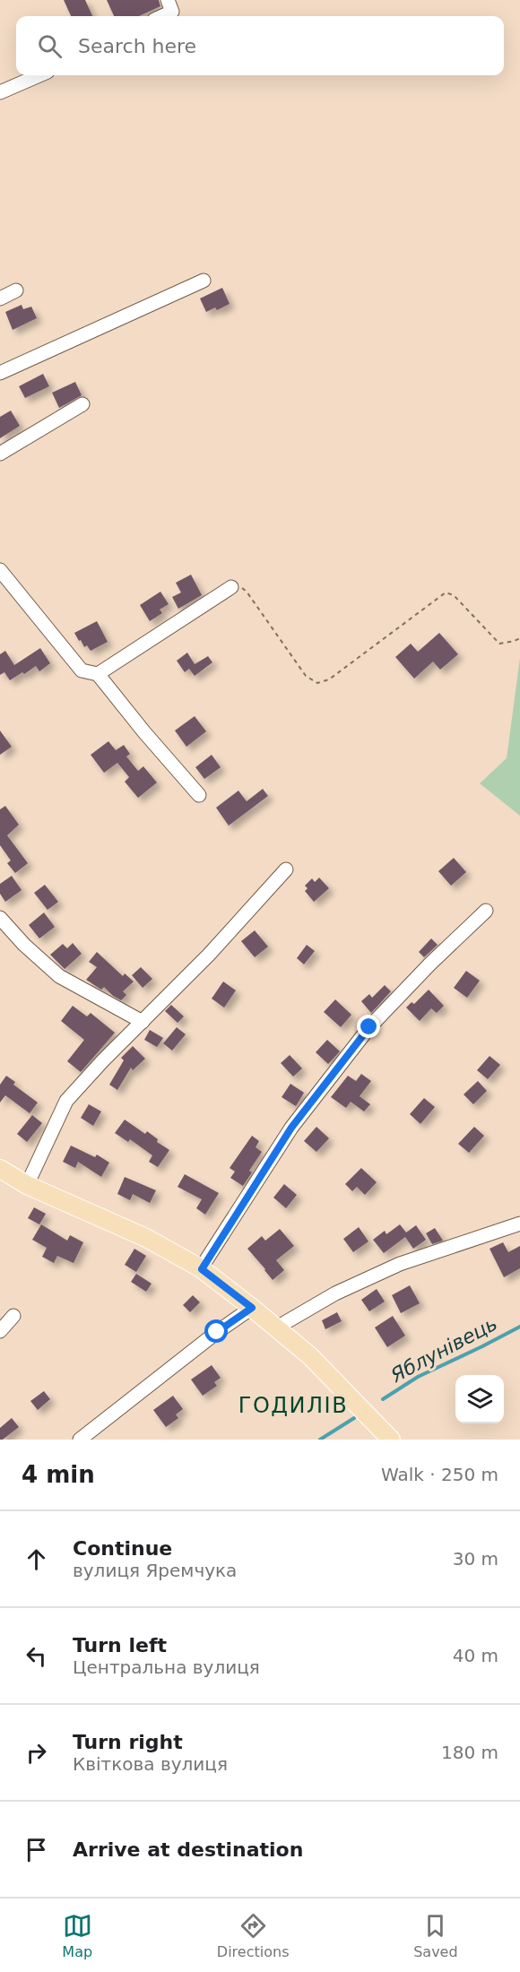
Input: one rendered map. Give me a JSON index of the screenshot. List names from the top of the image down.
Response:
{
  "districts": ["ГОДИЛІВ"],
  "water": ["Яблунівець"],
  "page": {
    "search": "Search here",
    "heading": ["4 min", "Walk · 250 m"],
    "list": [
      ["Continue", "вулиця Яремчука", "30 m"],
      ["Turn left", "Центральна вулиця", "40 m"],
      ["Turn right", "Квіткова вулиця", "180 m"],
      "Arrive at destination"
    ],
    "nav": ["Map", "Directions", "Saved"]
  }
}
